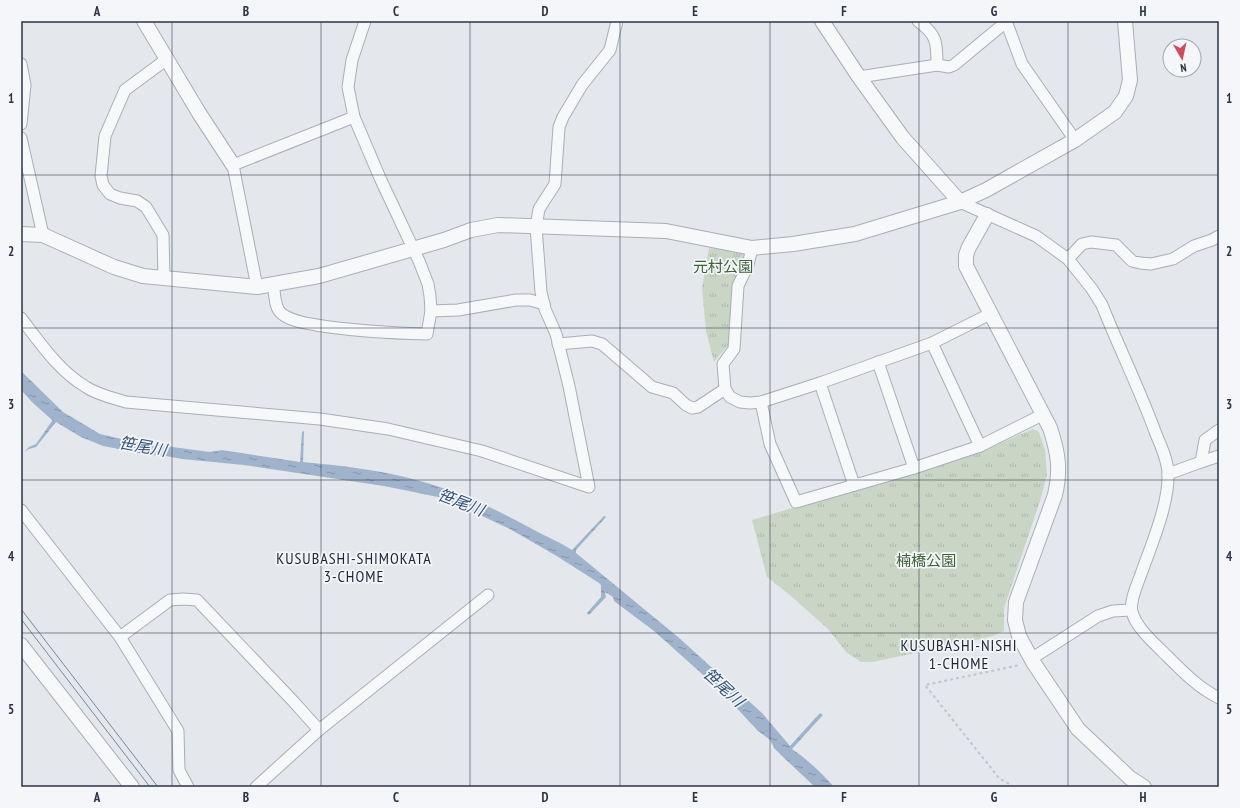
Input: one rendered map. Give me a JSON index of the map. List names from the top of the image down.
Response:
{
  "districts": ["KUSUBASHI-SHIMOKATA 3-CHOME", "KUSUBASHI-NISHI 1-CHOME"],
  "water": ["笹尾川"],
  "parks": ["元村公園", "楠橋公園"],
  "north": "bottom",
  "grid": {
    "columns": [
      "A",
      "B",
      "C",
      "D",
      "E",
      "F",
      "G",
      "H"
    ],
    "rows": [
      "1",
      "2",
      "3",
      "4",
      "5"
    ]
  }
}
